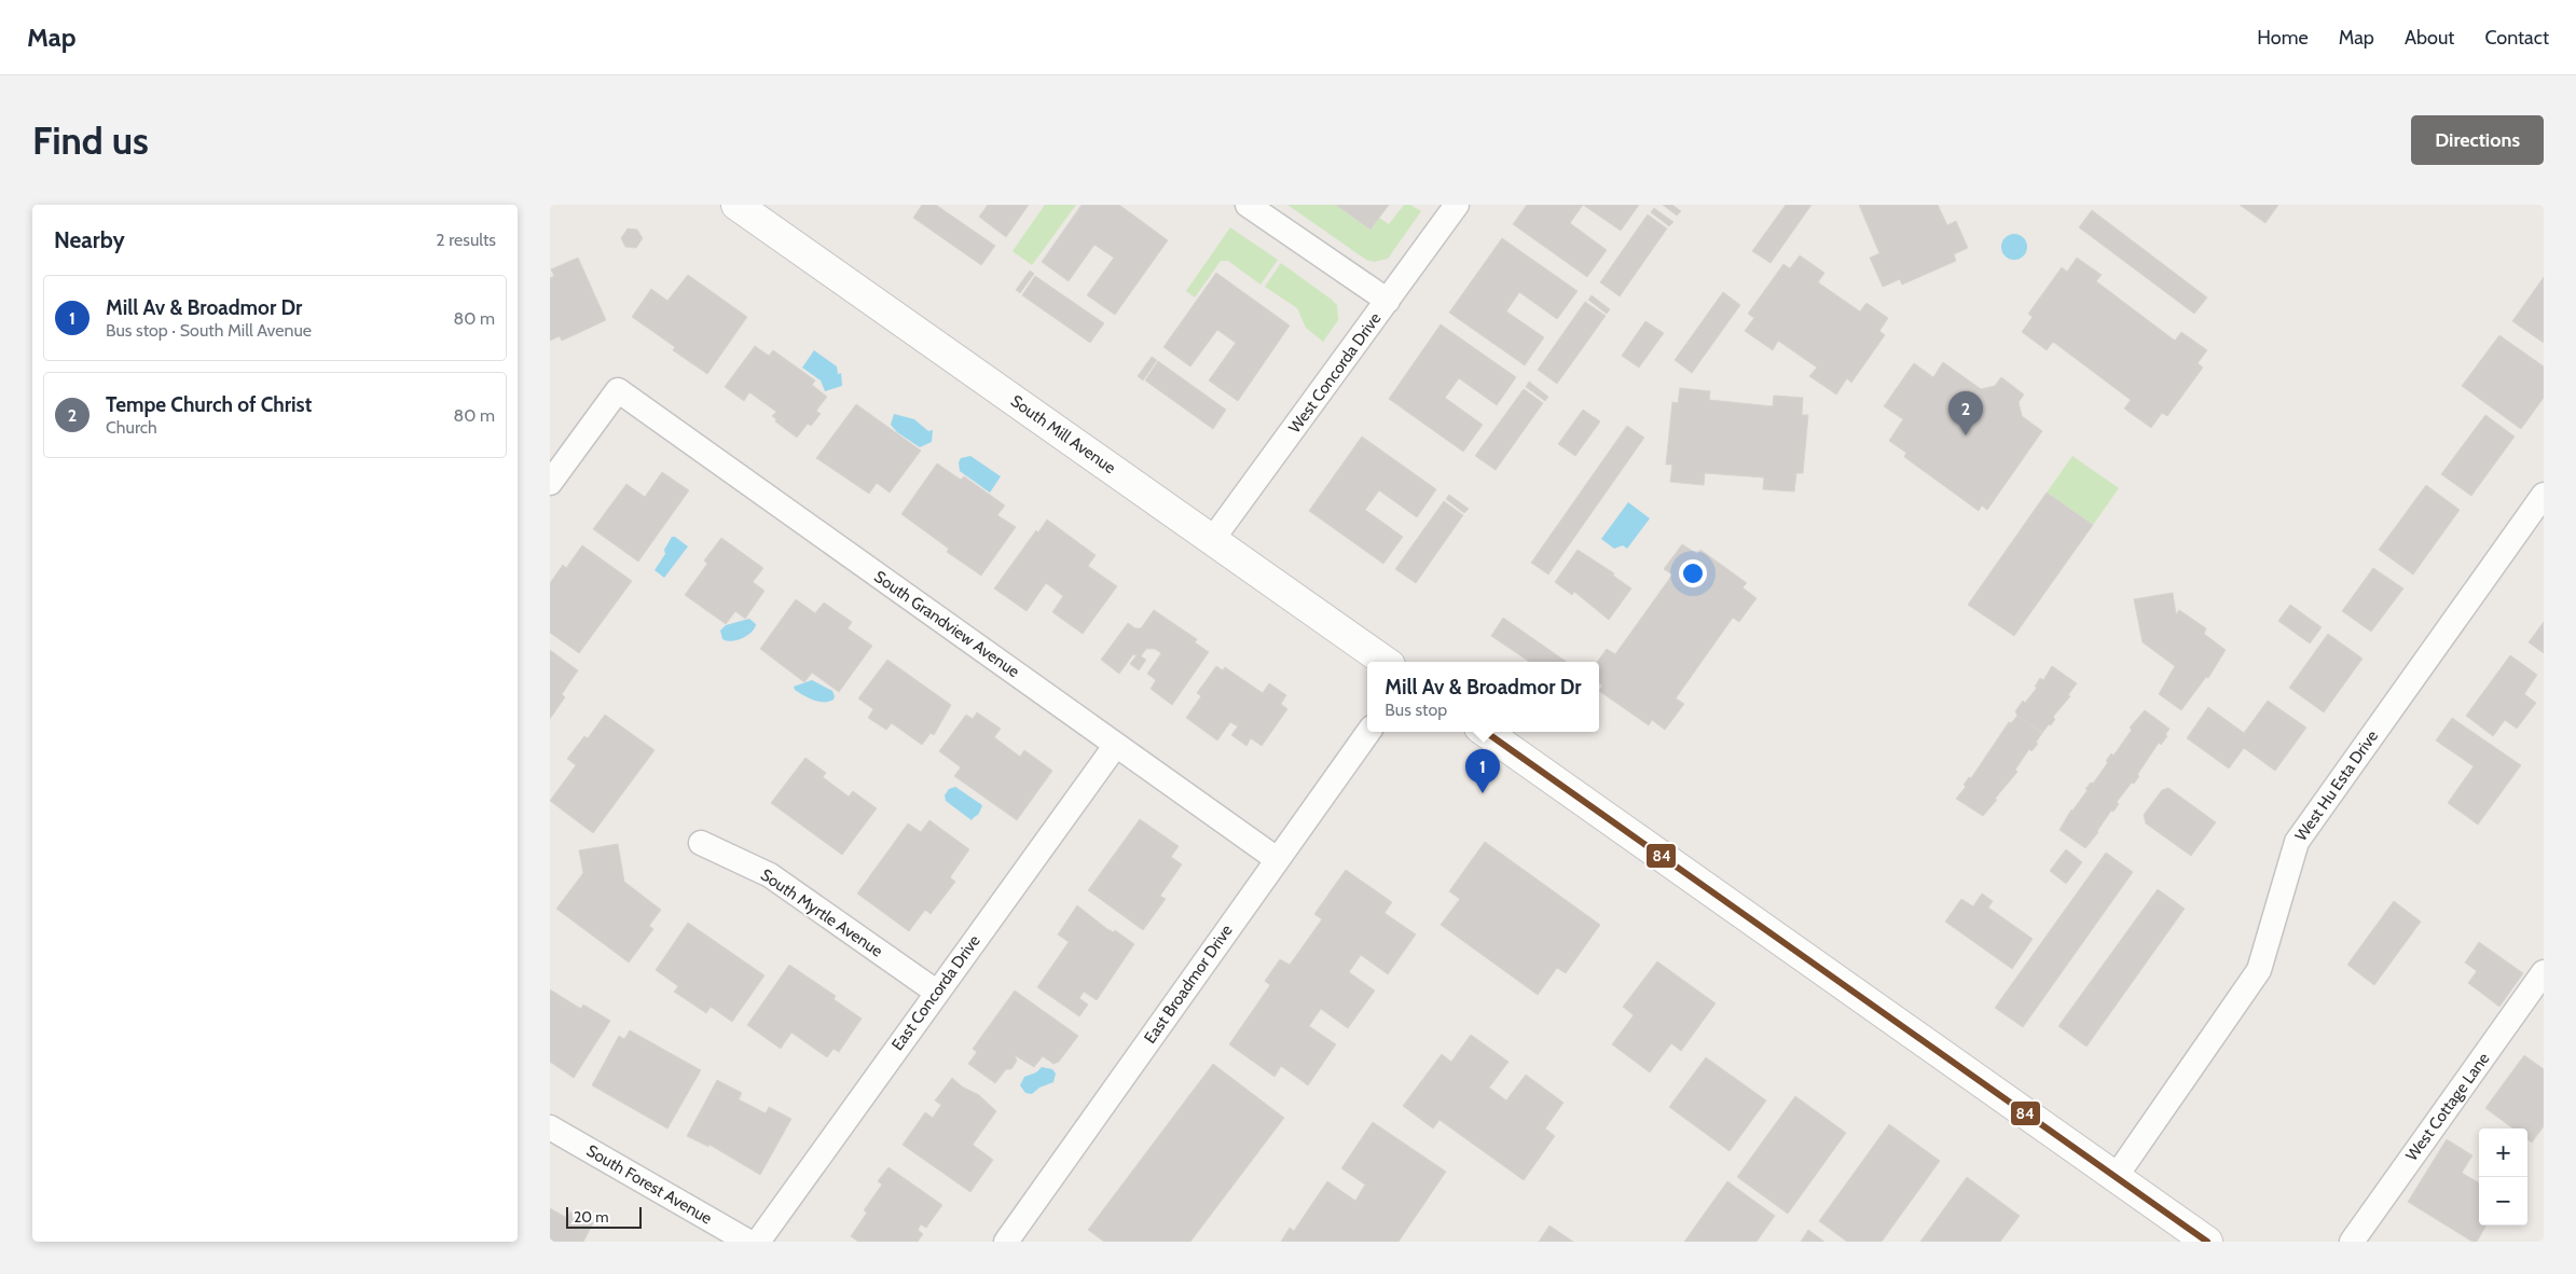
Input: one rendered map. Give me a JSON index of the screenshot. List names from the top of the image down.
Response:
{
  "streets": {
    "main road": ["South Mill Avenue"],
    "street": [
      "West Concorda Drive",
      "South Grandview Avenue",
      "West Hu Esta Drive",
      "South Myrtle Avenue",
      "East Broadmor Drive",
      "East Concorda Drive",
      "West Cottage Lane",
      "South Forest Avenue"
    ]
  },
  "crossings": [
    ["West Concorda Drive", "South Mill Avenue"],
    ["South Grandview Avenue", "East Broadmor Drive"],
    ["South Grandview Avenue", "East Concorda Drive"],
    ["South Myrtle Avenue", "East Concorda Drive"]
  ],
  "lines": ["transit line 84"],
  "scale_bar": "20 m",
  "page": {
    "header": "Map",
    "nav": [
      "Home",
      "Map",
      "About",
      "Contact"
    ],
    "buttons": "Directions",
    "title": "Find us",
    "heading": ["Nearby", "2 results"],
    "list": [
      {
        "mark": "1",
        "name": "Mill Av & Broadmor Dr",
        "note": "Bus stop · South Mill Avenue",
        "value": "80 m"
      },
      {
        "mark": "2",
        "name": "Tempe Church of Christ",
        "note": "Church",
        "value": "80 m"
      }
    ],
    "pins": ["2", "1"],
    "popup": ["Mill Av & Broadmor Dr", "Bus stop"],
    "map_buttons": ["+", "−"],
    "scale": "20 m"
  }
}
